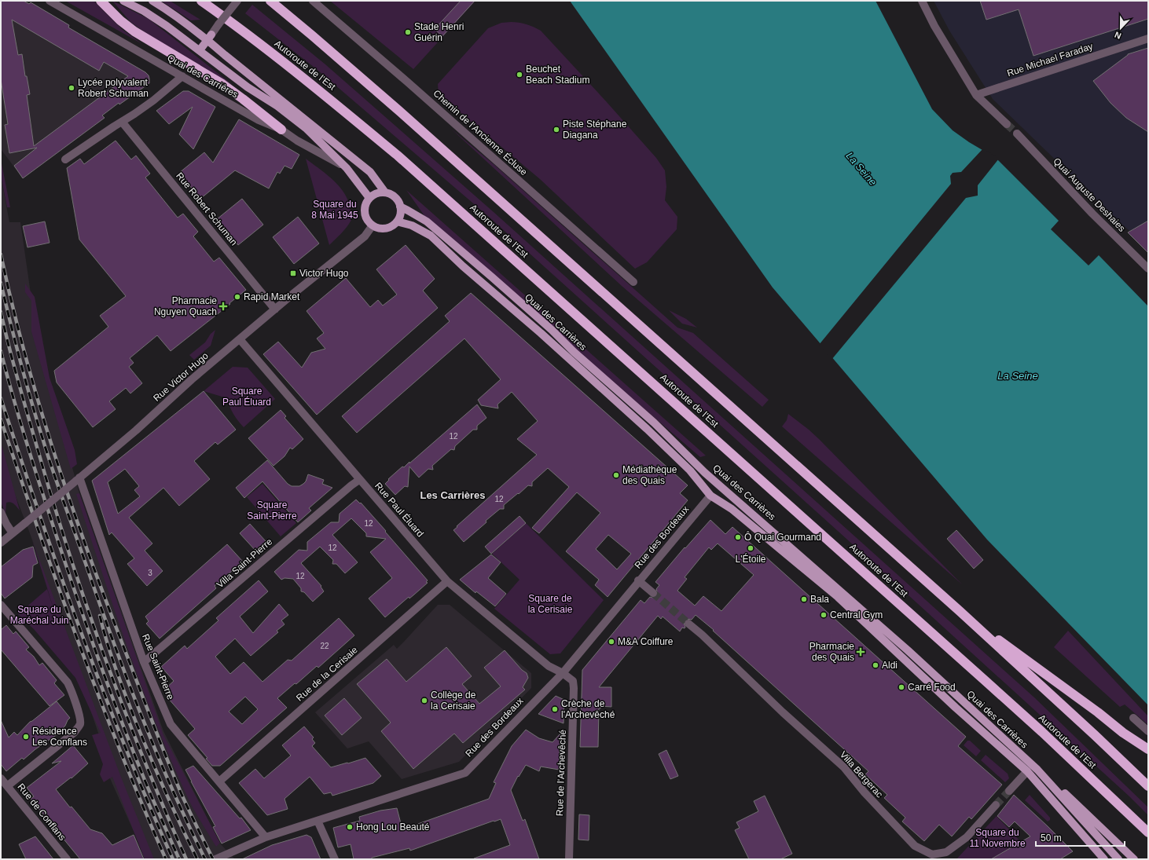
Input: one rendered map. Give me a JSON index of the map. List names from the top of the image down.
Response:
{
  "streets": {
    "highway": ["Autoroute de l’Est"],
    "main road": ["Quai des Carrières"],
    "street": [
      "Rue Michael Faraday",
      "Chemin de l'Ancienne Écluse",
      "Quai Auguste Deshaies",
      "Rue Robert Schuman",
      "Rue Victor Hugo",
      "Rue Paul Éluard",
      "Rue des Bordeaux",
      "Villa Saint-Pierre",
      "Rue Saint-Pierre",
      "Rue de la Cerisaie",
      "Rue de l'Archevêché",
      "Villa Bergerac",
      "Rue de Conflans"
    ]
  },
  "crossings": [
    ["Quai des Carrières", "Rue Victor Hugo"],
    ["Quai des Carrières", "Rue des Bordeaux"],
    ["Rue Robert Schuman", "Rue Victor Hugo"],
    ["Rue Victor Hugo", "Rue Paul Éluard"],
    ["Rue Victor Hugo", "Rue Saint-Pierre"],
    ["Rue Paul Éluard", "Rue des Bordeaux"],
    ["Rue Paul Éluard", "Villa Saint-Pierre"],
    ["Rue Paul Éluard", "Rue de la Cerisaie"],
    ["Rue Paul Éluard", "Rue de l'Archevêché"],
    ["Rue des Bordeaux", "Rue Saint-Pierre"],
    ["Rue des Bordeaux", "Rue de l'Archevêché"],
    ["Villa Saint-Pierre", "Rue Saint-Pierre"],
    ["Rue Saint-Pierre", "Rue de la Cerisaie"]
  ],
  "districts": ["Les Carrières"],
  "water": ["La Seine"],
  "parks": [
    "Square du 8 Mai 1945",
    "Square Paul Éluard",
    "Square Saint-Pierre",
    "Square de la Cerisaie",
    "Square du Maréchal Juin",
    "Square du 11 Novembre"
  ],
  "places": {
    "other": [
      "Stade Henri Guérin",
      "Beuchet Beach Stadium",
      "Lycée polyvalent Robert Schuman",
      "Piste Stéphane Diagana",
      "Rapid Market",
      "Médiathèque des Quais",
      "Ô Quai Gourmand",
      "L'Étoile",
      "Bala",
      "Central Gym",
      "M&A Coiffure",
      "Aldi",
      "Carré Food",
      "Collège de la Cerisaie",
      "Crèche de l'Archevêché",
      "Résidence Les Conflans",
      "Hong Lou Beauté"
    ],
    "transit": ["Victor Hugo"],
    "health": ["Pharmacie Nguyen Quach", "Pharmacie des Quais"]
  },
  "house_numbers": [
    "12",
    "12",
    "12",
    "12",
    "3",
    "12",
    "22"
  ],
  "scale_bar": "50 m",
  "north": "bottom"
}
